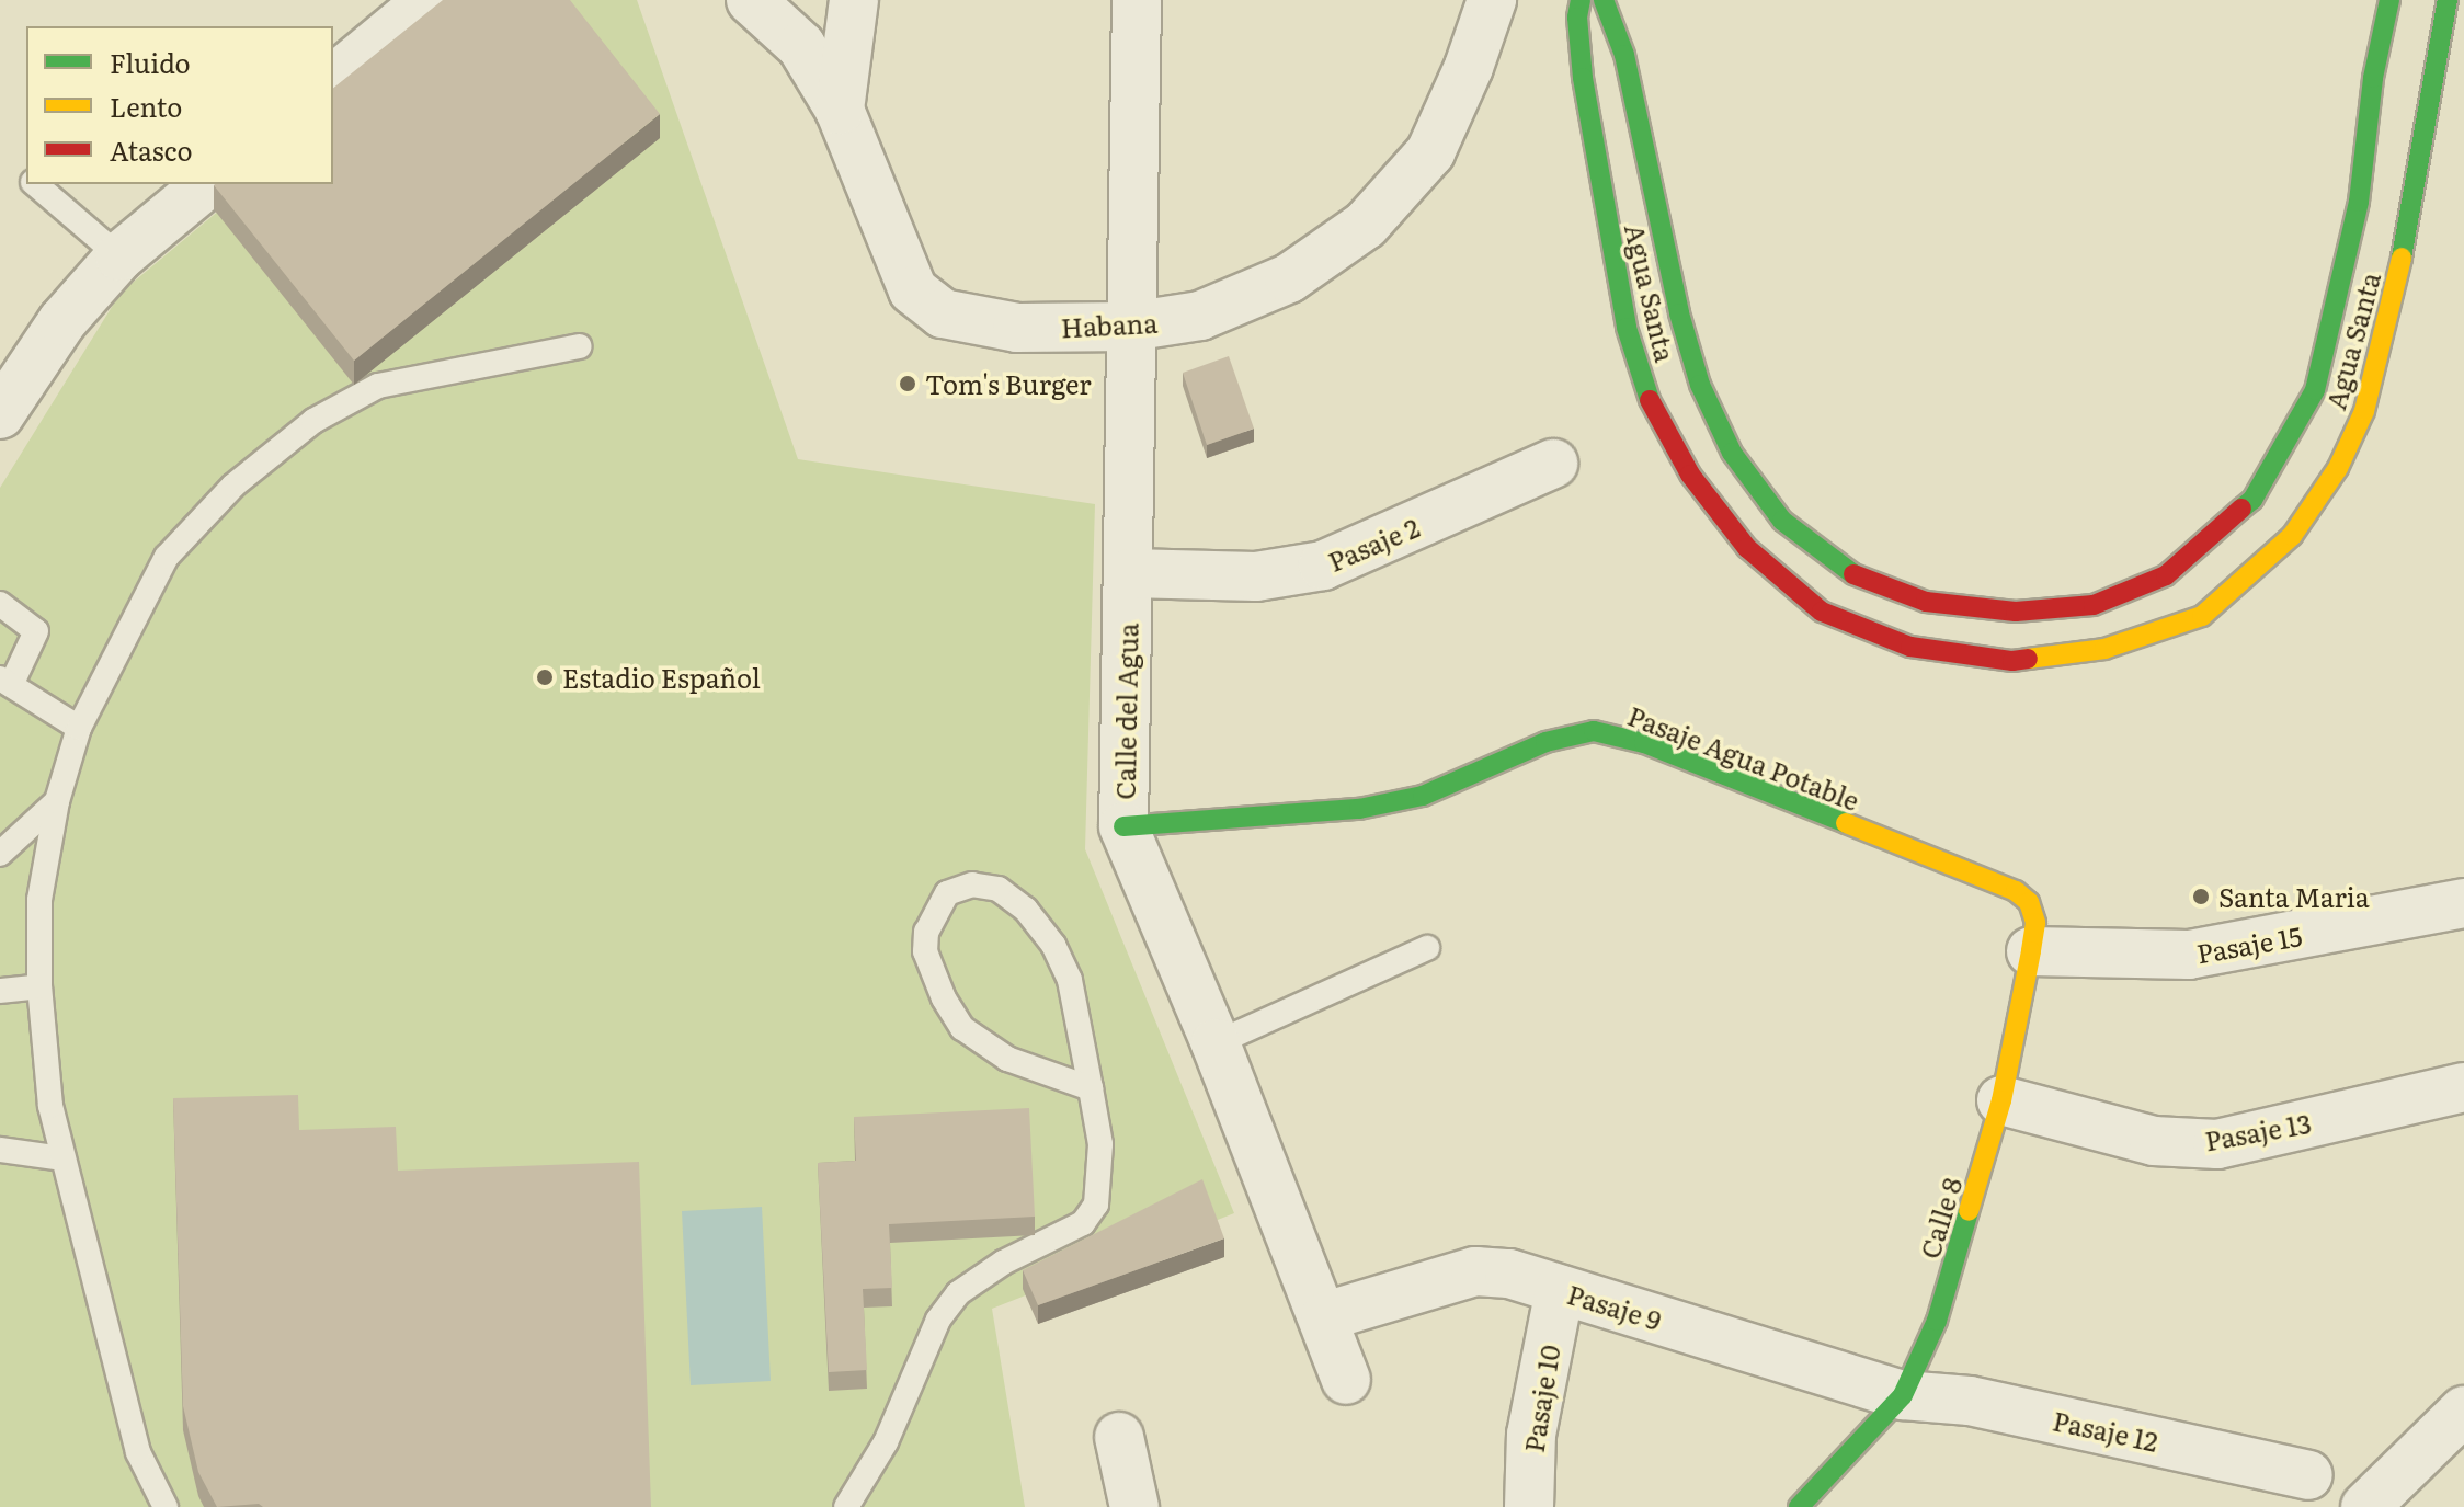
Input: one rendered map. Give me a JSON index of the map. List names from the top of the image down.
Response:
{
  "streets": {
    "main road": ["Agua Santa", "Pasaje Agua Potable", "Calle 8"],
    "street": [
      "Habana",
      "Pasaje 2",
      "Calle del Agua",
      "Pasaje 15",
      "Pasaje 13",
      "Pasaje 9",
      "Pasaje 10",
      "Pasaje 12"
    ]
  },
  "crossings": [
    ["Habana", "Calle del Agua"],
    ["Pasaje 2", "Calle del Agua"],
    ["Calle del Agua", "Pasaje Agua Potable"],
    ["Calle del Agua", "Pasaje 9"],
    ["Pasaje Agua Potable", "Calle 8"],
    ["Pasaje 15", "Calle 8"],
    ["Pasaje 13", "Calle 8"],
    ["Calle 8", "Pasaje 9"],
    ["Calle 8", "Pasaje 12"],
    ["Pasaje 9", "Pasaje 10"],
    ["Pasaje 9", "Pasaje 12"]
  ],
  "places": ["Tom's Burger", "Estadio Español", "Santa Maria"],
  "legend": ["Fluido", "Lento", "Atasco"]
}
